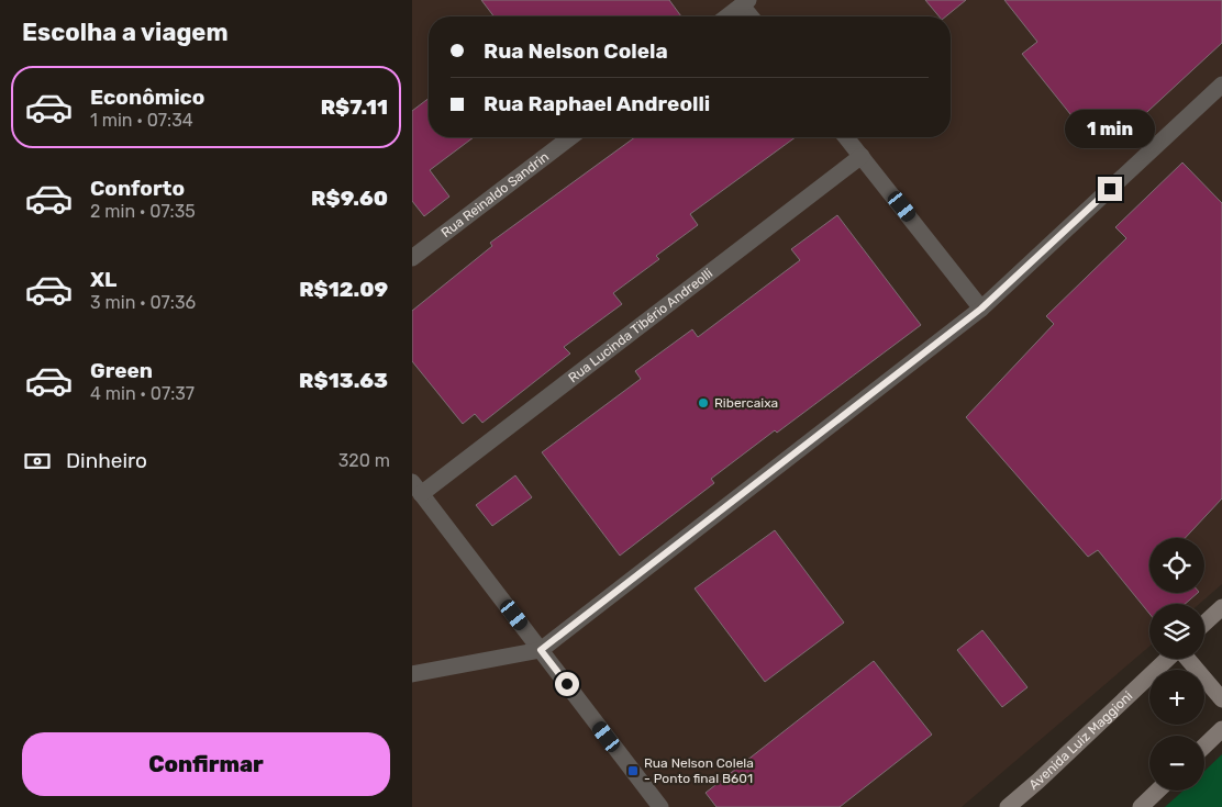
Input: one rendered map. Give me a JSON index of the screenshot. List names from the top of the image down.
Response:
{
  "streets": {
    "street": ["Rua Reinaldo Sandrin", "Rua Lucinda Tibério Andreolli", "Avenida Luiz Maggioni"]
  },
  "places": {
    "other": ["Ribercaixa"],
    "transit": ["Rua Nelson Colela - Ponto final B601"]
  },
  "page": {
    "heading": "Escolha a viagem",
    "banner": ["Rua Nelson Colela", "Rua Raphael Andreolli"],
    "list": [
      {
        "name": "Econômico",
        "note": "1 min · 07:34",
        "value": "R$7.11"
      },
      {
        "name": "Conforto",
        "note": "2 min · 07:35",
        "value": "R$9.60"
      },
      {
        "name": "XL",
        "note": "3 min · 07:36",
        "value": "R$12.09"
      },
      {
        "name": "Green",
        "note": "4 min · 07:37",
        "value": "R$13.63"
      }
    ],
    "bubble": "1 min",
    "pay": ["Dinheiro", "320 m"],
    "map_buttons": ["+", "−"],
    "buttons": "Confirmar"
  }
}
